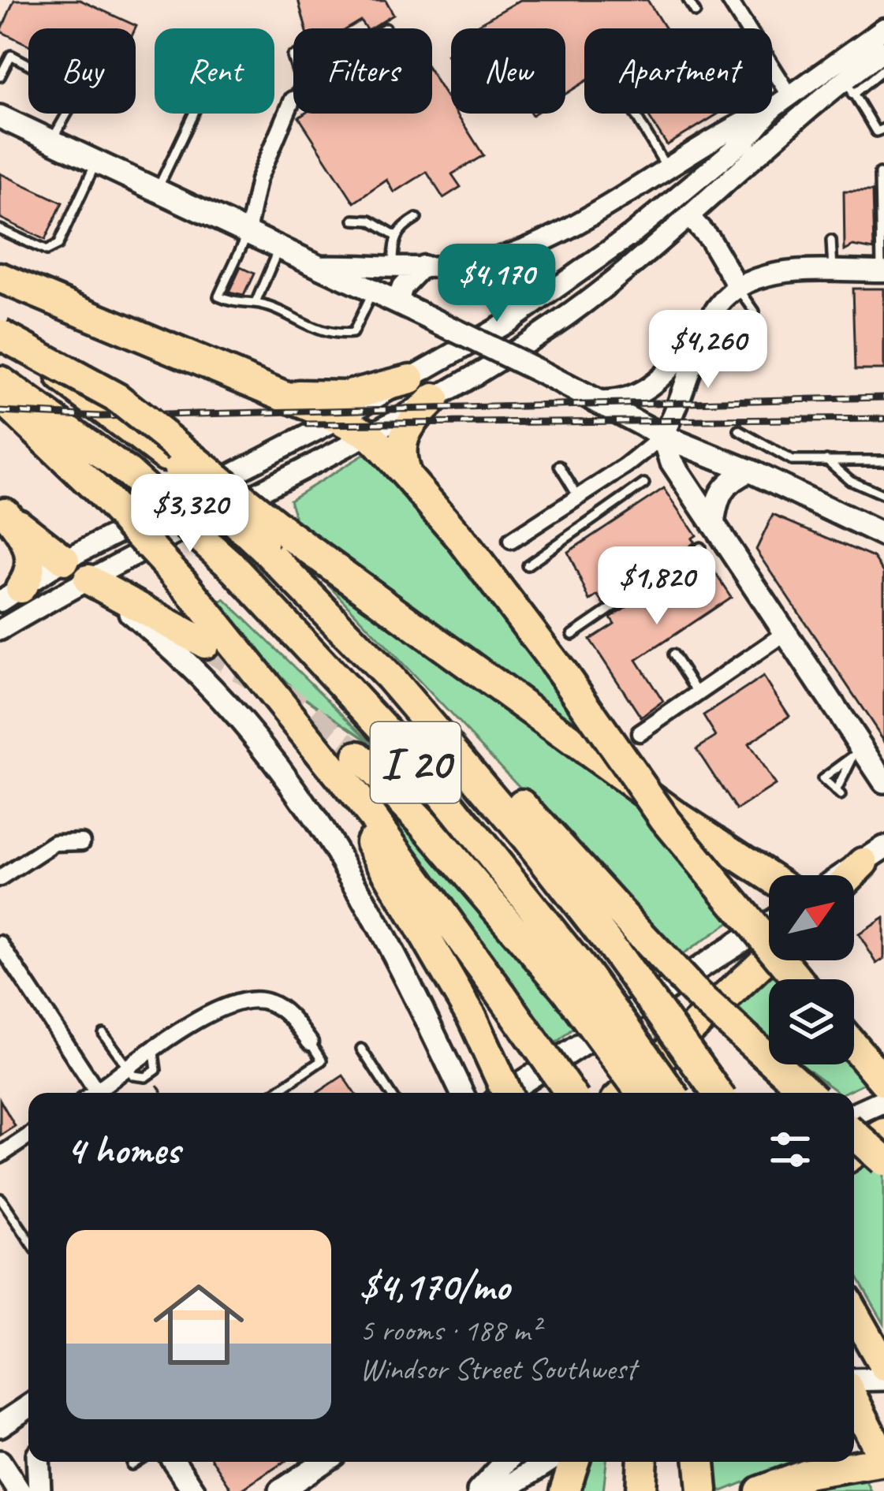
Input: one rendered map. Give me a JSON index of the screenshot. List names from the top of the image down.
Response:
{
  "streets": {
    "highway": ["I 20"]
  },
  "north": "top right",
  "page": {
    "chip": [
      "Buy",
      "Rent",
      "Filters",
      "New",
      "Apartment"
    ],
    "price": [
      "$4,170",
      "$4,260",
      "$3,320",
      "$1,820"
    ],
    "heading": "4 homes",
    "list": [
      {
        "name": "$4,170/mo",
        "note": "5 rooms · 188 m² · Windsor Street Southwest"
      }
    ]
  }
}
